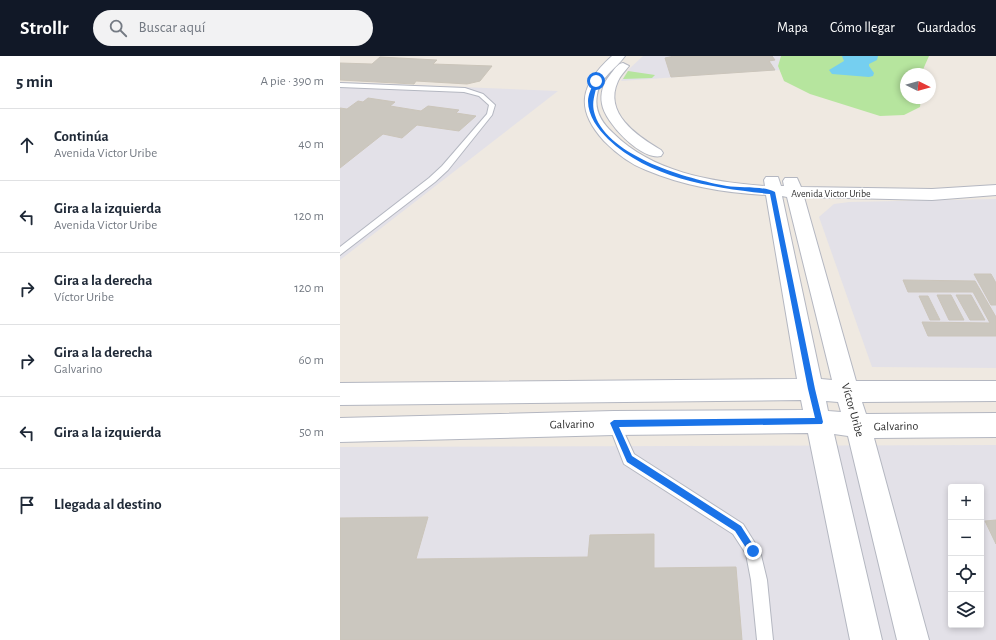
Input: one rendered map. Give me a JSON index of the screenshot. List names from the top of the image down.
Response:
{
  "streets": {
    "street": ["Avenida Victor Uribe", "Víctor Uribe", "Galvarino"]
  },
  "crossings": [
    ["Avenida Victor Uribe", "Víctor Uribe"],
    ["Víctor Uribe", "Galvarino"]
  ],
  "north": "right",
  "page": {
    "header": "Strollr",
    "search": "Buscar aquí",
    "nav": ["Mapa", "Cómo llegar", "Guardados"],
    "heading": ["5 min", "A pie · 390 m"],
    "list": [
      ["Continúa", "Avenida Victor Uribe", "40 m"],
      ["Gira a la izquierda", "Avenida Victor Uribe", "120 m"],
      ["Gira a la derecha", "Víctor Uribe", "120 m"],
      ["Gira a la derecha", "Galvarino", "60 m"],
      ["Gira a la izquierda", "50 m"],
      "Llegada al destino"
    ],
    "map_buttons": ["+", "−"]
  }
}
